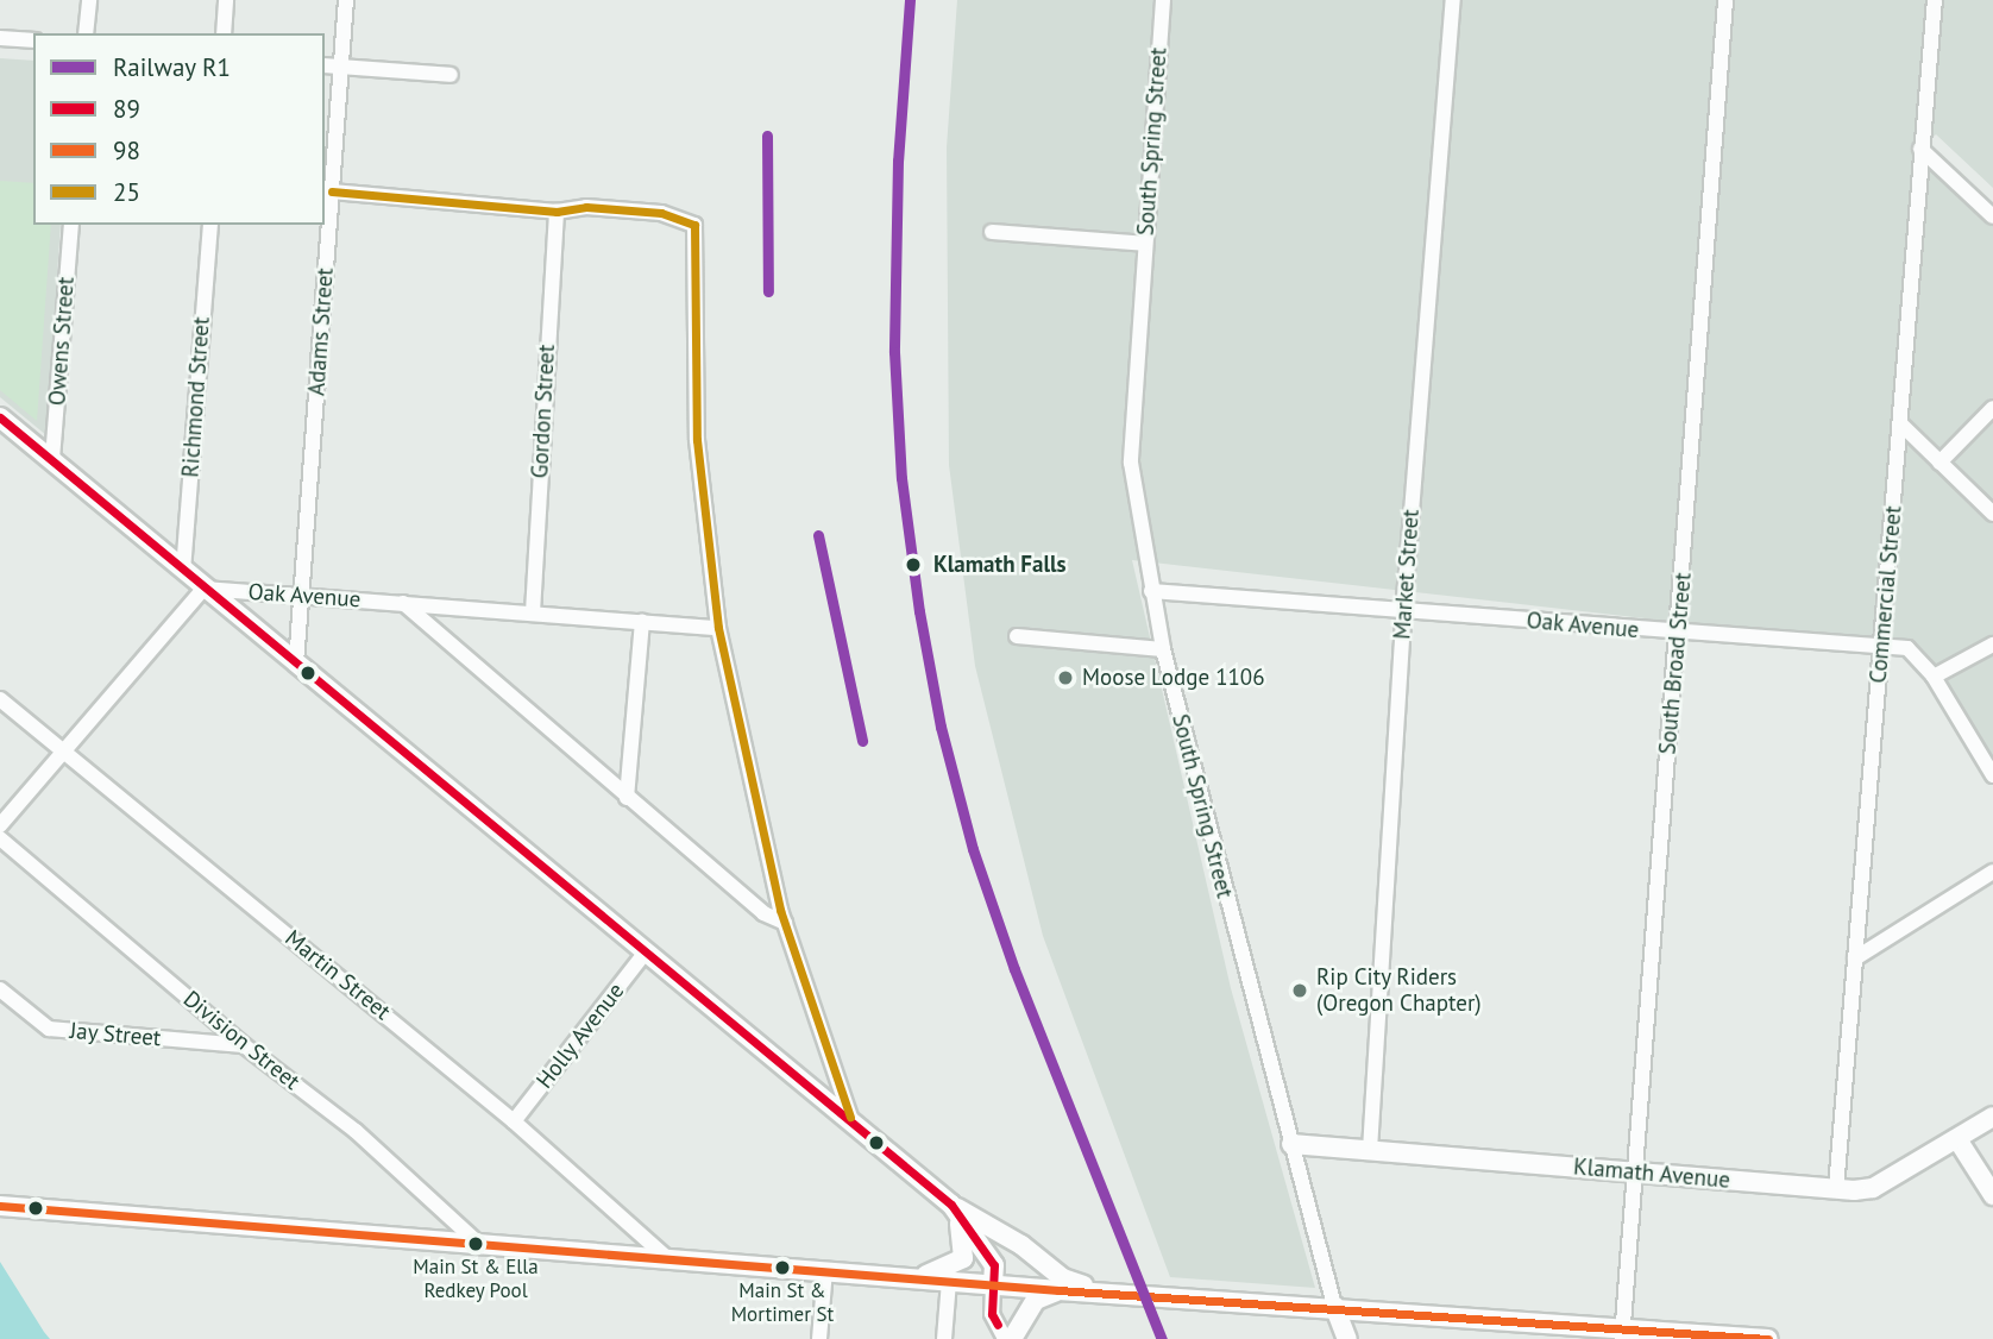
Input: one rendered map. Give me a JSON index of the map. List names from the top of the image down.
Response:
{
  "streets": {
    "street": [
      "South Spring Street",
      "Adams Street",
      "Owens Street",
      "Richmond Street",
      "Gordon Street",
      "Market Street",
      "Commercial Street",
      "Oak Avenue",
      "South Broad Street",
      "Martin Street",
      "Jay Street",
      "Holly Avenue",
      "Division Street",
      "Klamath Avenue"
    ]
  },
  "crossings": [
    ["South Spring Street", "Oak Avenue"],
    ["South Spring Street", "Klamath Avenue"],
    ["Adams Street", "Oak Avenue"],
    ["Gordon Street", "Oak Avenue"],
    ["Market Street", "Oak Avenue"],
    ["Market Street", "Klamath Avenue"],
    ["Commercial Street", "Oak Avenue"],
    ["Commercial Street", "Klamath Avenue"],
    ["Oak Avenue", "South Broad Street"],
    ["South Broad Street", "Klamath Avenue"],
    ["Martin Street", "Holly Avenue"],
    ["Jay Street", "Division Street"]
  ],
  "places": [
    "Klamath Falls",
    "Moose Lodge 1106",
    "Rip City Riders (Oregon Chapter)",
    "Main St & Ella Redkey Pool",
    "Main St & Mortimer St"
  ],
  "lines": [
    "rail line R1",
    "transit line 25",
    "transit line 89",
    "transit line 98"
  ],
  "legend": [
    "Railway R1",
    "89",
    "98",
    "25"
  ]
}
